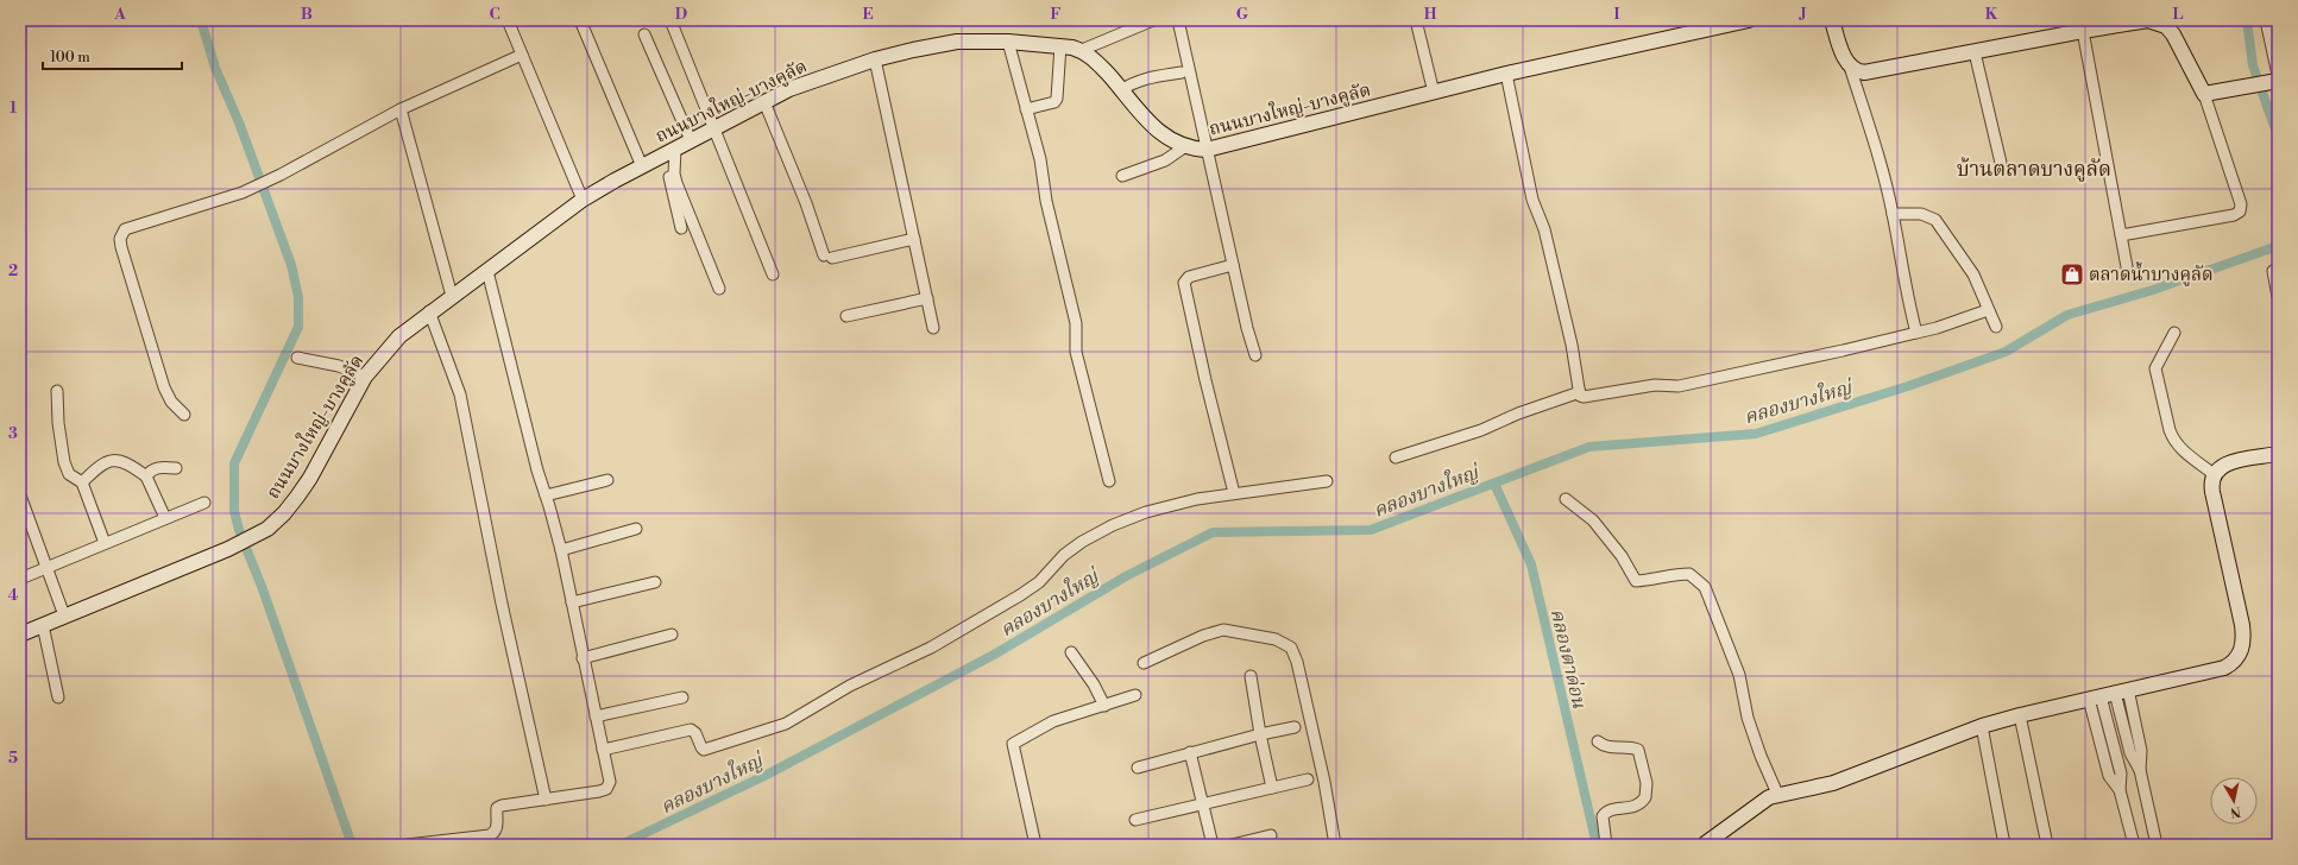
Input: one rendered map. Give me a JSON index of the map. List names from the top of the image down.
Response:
{
  "streets": {
    "street": ["ถนนบางใหญ่-บางคูลัด"]
  },
  "districts": ["บ้านตลาดบางคูลัด"],
  "water": ["คลองบางใหญ่", "คลองตาด่อน"],
  "places": {
    "shop": ["ตลาดน้ำบางคูลัด"]
  },
  "scale_bar": "100 m",
  "north": "bottom",
  "grid": {
    "columns": [
      "A",
      "B",
      "C",
      "D",
      "E",
      "F",
      "G",
      "H",
      "I",
      "J",
      "K",
      "L"
    ],
    "rows": [
      "1",
      "2",
      "3",
      "4",
      "5"
    ]
  }
}
